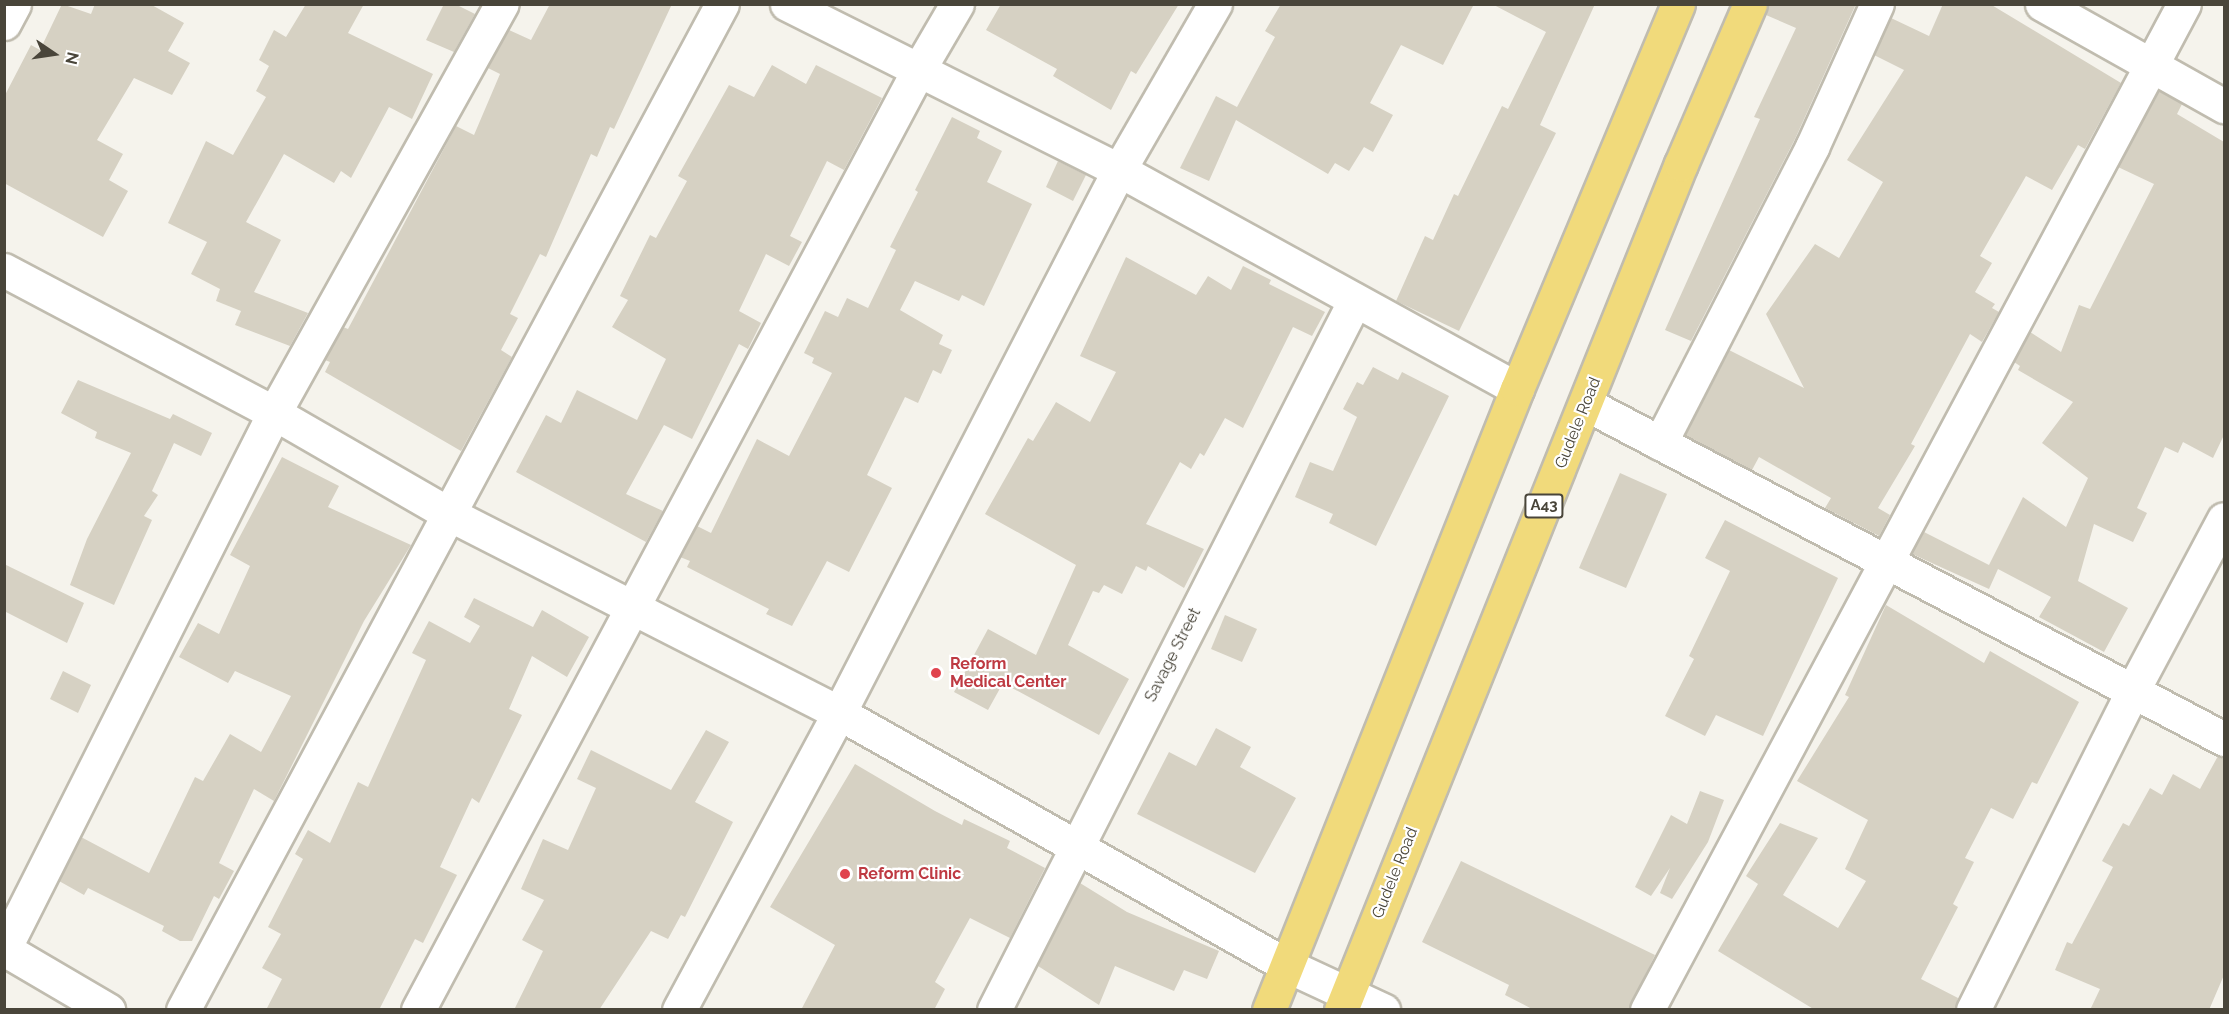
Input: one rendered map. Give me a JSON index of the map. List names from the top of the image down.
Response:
{
  "streets": {
    "highway": ["Gudele Road", "A43"],
    "street": ["Savage Street"]
  },
  "places": ["Reform Medical Center", "Reform Clinic"],
  "north": "right"
}
